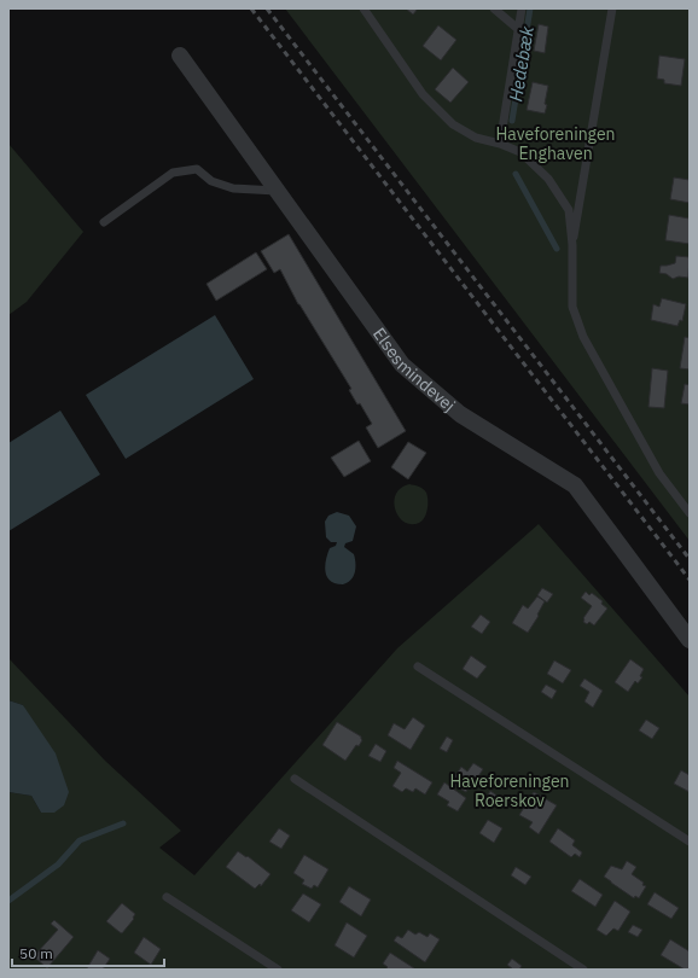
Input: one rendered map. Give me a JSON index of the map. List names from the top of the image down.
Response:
{
  "streets": {
    "street": ["Elsesmindevej"]
  },
  "water": ["Hedebæk"],
  "parks": ["Haveforeningen Enghaven", "Haveforeningen Roerskov"],
  "scale_bar": "50 m"
}
